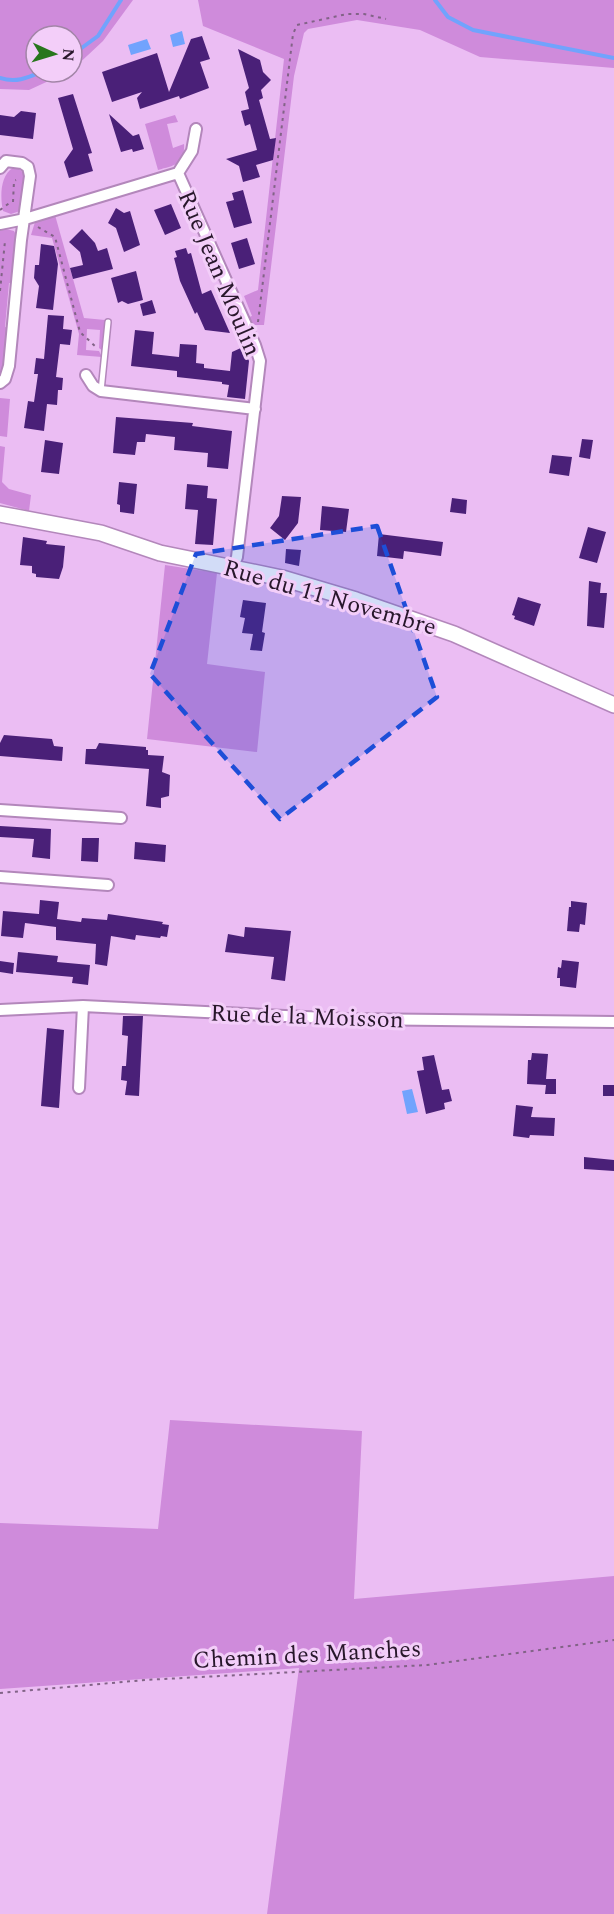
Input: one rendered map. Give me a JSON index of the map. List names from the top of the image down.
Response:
{
  "streets": {
    "street": ["Rue Jean Moulin", "Rue du 11 Novembre", "Rue de la Moisson"],
    "path": ["Chemin des Manches"]
  },
  "crossings": [
    ["Rue Jean Moulin", "Rue du 11 Novembre"]
  ],
  "north": "right"
}
